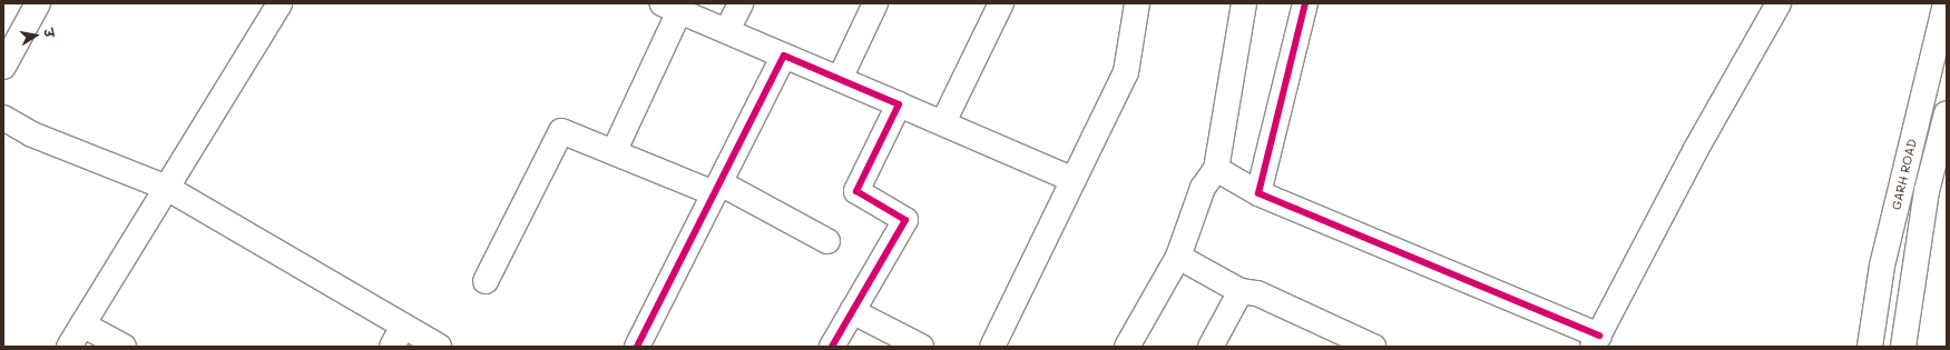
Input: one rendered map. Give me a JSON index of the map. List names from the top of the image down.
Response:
{
  "streets": {
    "street": ["GARH ROAD"]
  },
  "north": "right"
}
